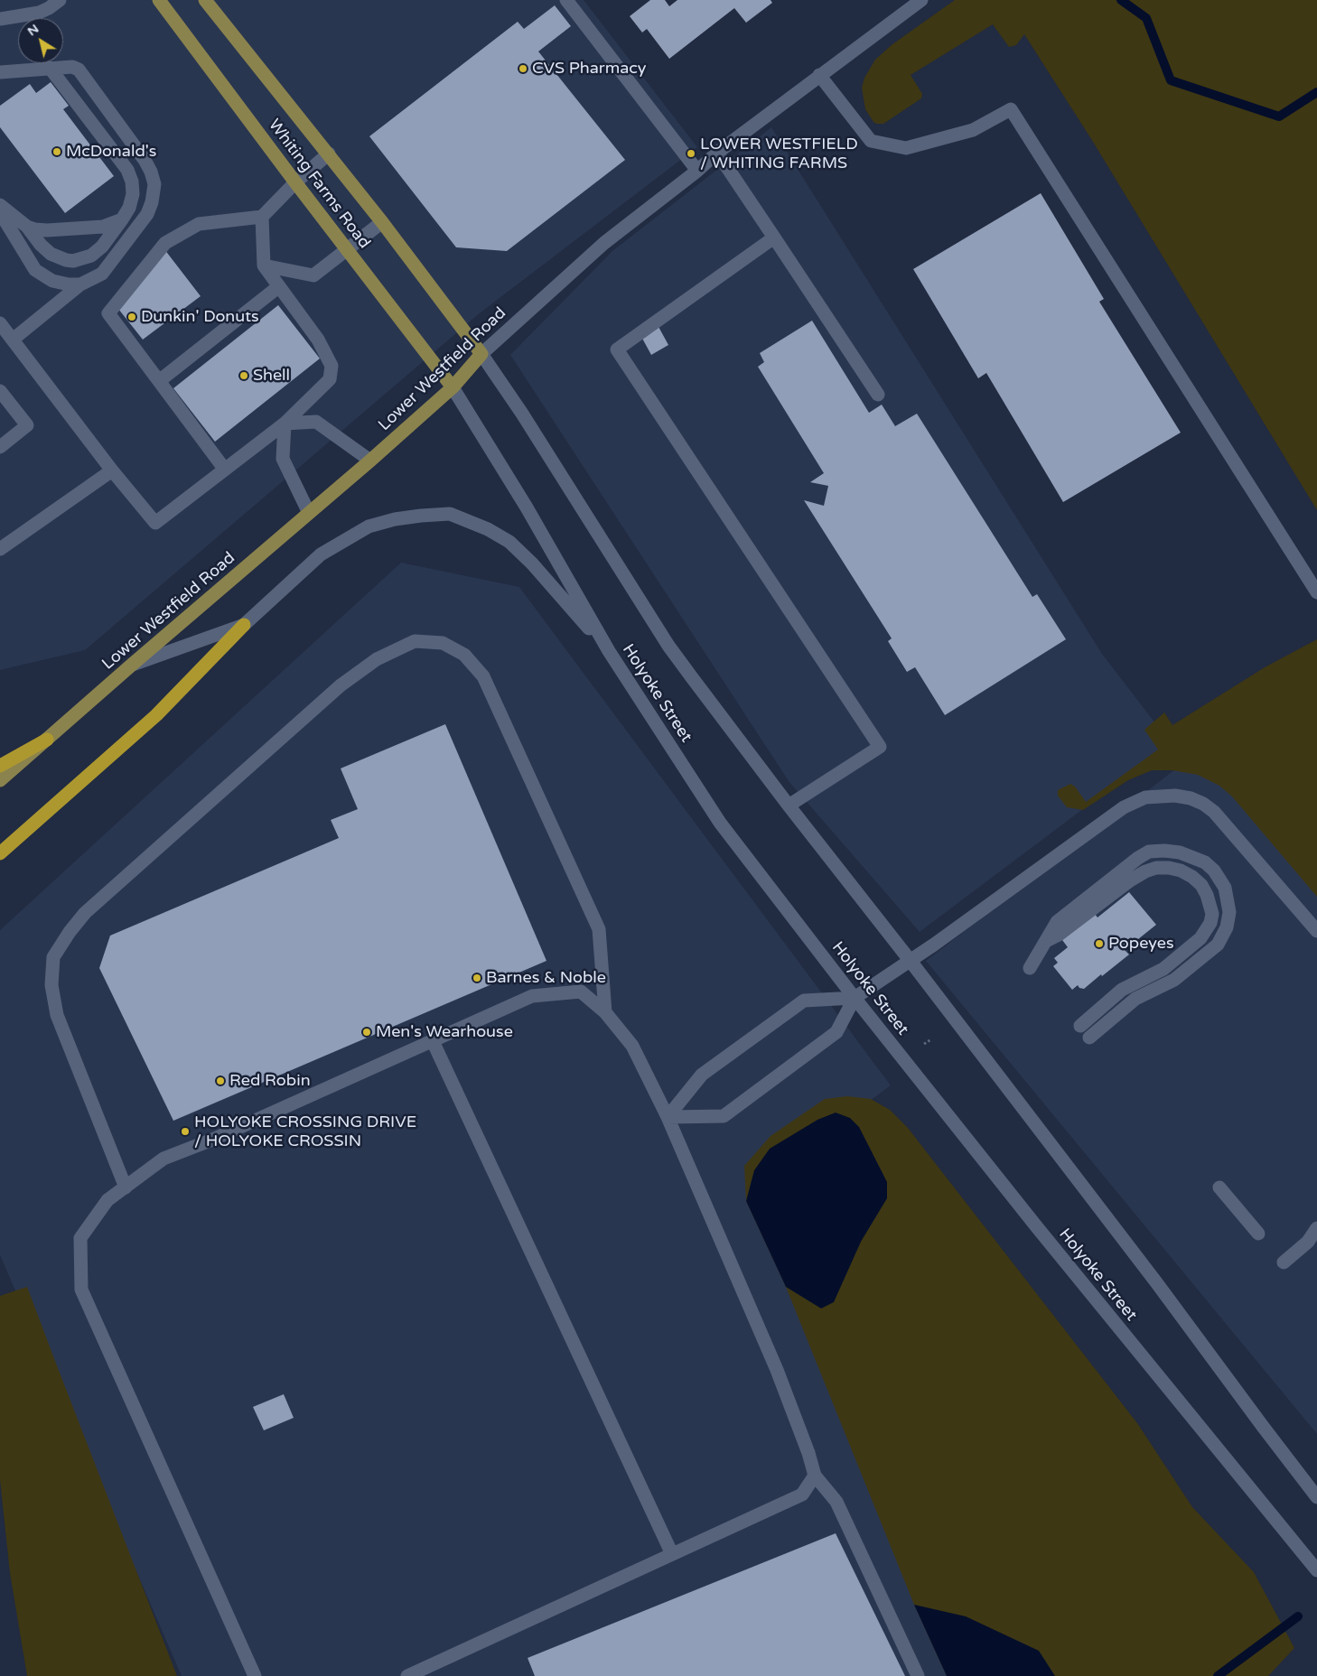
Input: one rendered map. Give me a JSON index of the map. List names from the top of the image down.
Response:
{
  "streets": {
    "main road": ["Whiting Farms Road", "Lower Westfield Road"],
    "street": ["Holyoke Street"]
  },
  "crossings": [
    ["Whiting Farms Road", "Lower Westfield Road"],
    ["Whiting Farms Road", "Holyoke Street"],
    ["Lower Westfield Road", "Holyoke Street"]
  ],
  "places": [
    "CVS Pharmacy",
    "McDonald's",
    "LOWER WESTFIELD / WHITING FARMS",
    "Dunkin' Donuts",
    "Shell",
    "Popeyes",
    "Barnes & Noble",
    "Men's Wearhouse",
    "Red Robin",
    "HOLYOKE CROSSING DRIVE / HOLYOKE CROSSIN"
  ],
  "north": "top left"
}
